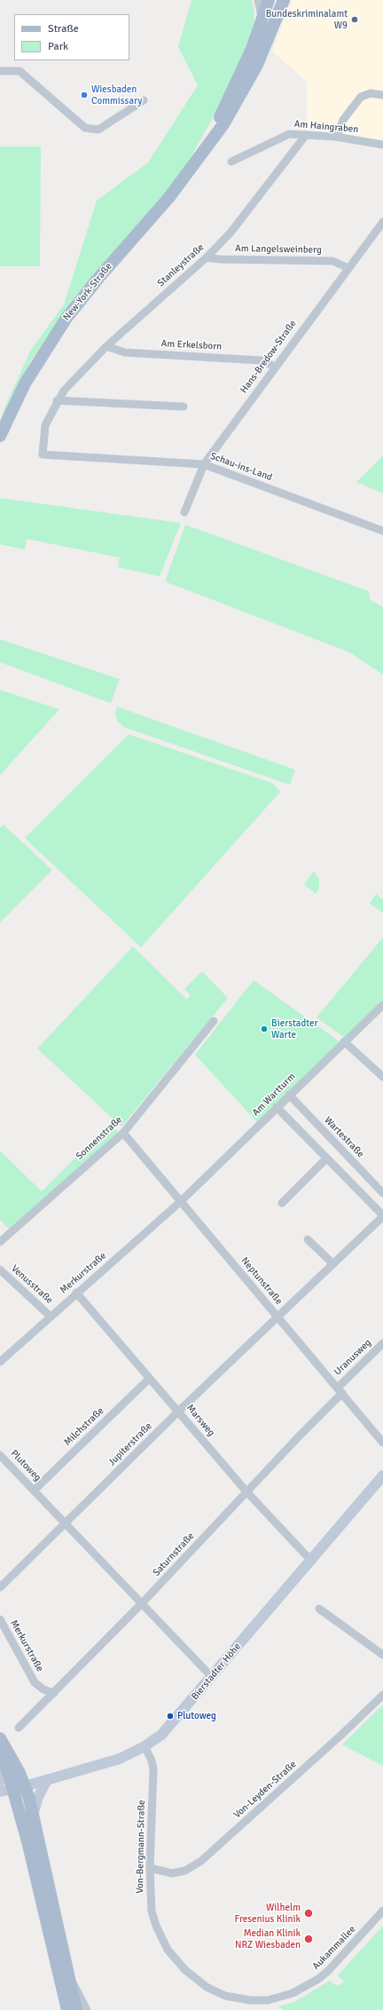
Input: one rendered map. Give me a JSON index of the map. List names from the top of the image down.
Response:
{
  "streets": {
    "main road": ["New-York-Straße", "Bierstadter Höhe"],
    "street": [
      "Am Haingraben",
      "Am Langelsweinberg",
      "Stanleystraße",
      "Am Erkelsborn",
      "Hans-Bredow-Straße",
      "Schau-ins-Land",
      "Am Wartturm",
      "Wartestraße",
      "Sonnenstraße",
      "Merkurstraße",
      "Neptunstraße",
      "Venusstraße",
      "Uranusweg",
      "Marsweg",
      "Milchstraße",
      "Jupiterstraße",
      "Plutoweg",
      "Saturnstraße",
      "Von-Leyden-Straße",
      "Von-Bergmann-Straße",
      "Aukammallee"
    ]
  },
  "crossings": [
    ["Am Haingraben", "Stanleystraße"],
    ["Am Langelsweinberg", "Stanleystraße"],
    ["Am Langelsweinberg", "Hans-Bredow-Straße"],
    ["Stanleystraße", "Am Erkelsborn"],
    ["Stanleystraße", "Schau-ins-Land"],
    ["Am Erkelsborn", "Hans-Bredow-Straße"],
    ["Hans-Bredow-Straße", "Schau-ins-Land"],
    ["Am Wartturm", "Wartestraße"],
    ["Am Wartturm", "Merkurstraße"],
    ["Am Wartturm", "Neptunstraße"],
    ["Sonnenstraße", "Neptunstraße"],
    ["Merkurstraße", "Neptunstraße"],
    ["Merkurstraße", "Venusstraße"],
    ["Merkurstraße", "Marsweg"],
    ["Merkurstraße", "Saturnstraße"],
    ["Neptunstraße", "Uranusweg"],
    ["Neptunstraße", "Jupiterstraße"],
    ["Neptunstraße", "Saturnstraße"],
    ["Uranusweg", "Saturnstraße"],
    ["Marsweg", "Milchstraße"],
    ["Marsweg", "Jupiterstraße"],
    ["Marsweg", "Saturnstraße"],
    ["Marsweg", "Bierstadter Höhe"],
    ["Milchstraße", "Plutoweg"],
    ["Jupiterstraße", "Plutoweg"],
    ["Plutoweg", "Saturnstraße"],
    ["Plutoweg", "Bierstadter Höhe"],
    ["Bierstadter Höhe", "Von-Bergmann-Straße"],
    ["Von-Leyden-Straße", "Von-Bergmann-Straße"],
    ["Von-Bergmann-Straße", "Aukammallee"]
  ],
  "places": [
    "Bundeskriminalamt W9",
    "Wiesbaden Commissary",
    "Bierstadter Warte",
    "Plutoweg",
    "Wilhelm Fresenius Klinik",
    "Median Klinik NRZ Wiesbaden"
  ],
  "legend": ["Straße", "Park"]
}
